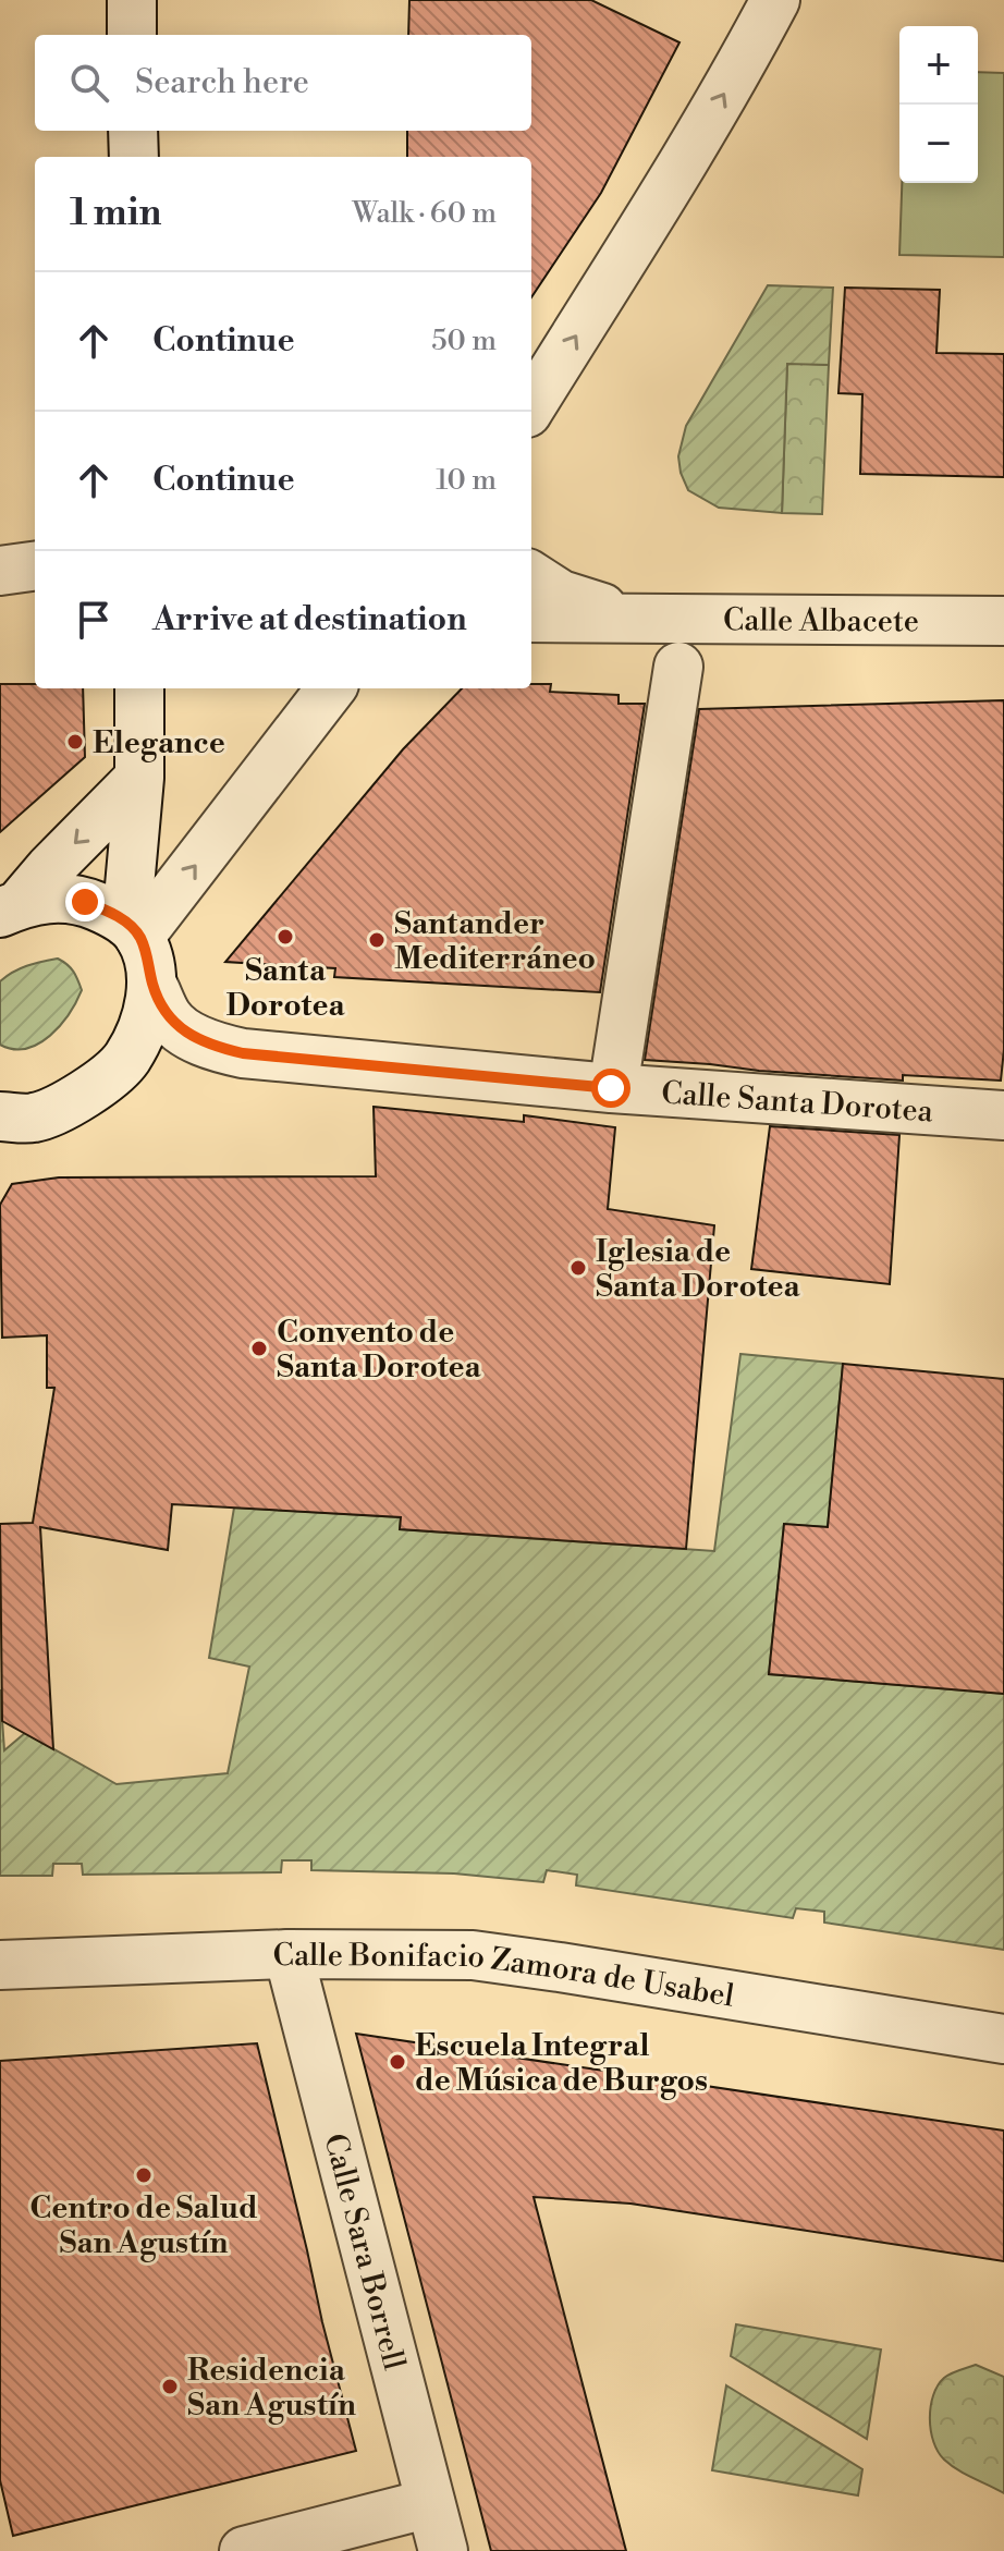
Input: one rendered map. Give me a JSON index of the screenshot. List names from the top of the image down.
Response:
{
  "streets": {
    "street": [
      "Calle Albacete",
      "Calle Santa Dorotea",
      "Calle Bonifacio Zamora de Usabel",
      "Calle Sara Borrell"
    ]
  },
  "crossings": [
    ["Calle Bonifacio Zamora de Usabel", "Calle Sara Borrell"]
  ],
  "places": [
    "Elegance",
    "Santa Dorotea",
    "Santander Mediterráneo",
    "Iglesia de Santa Dorotea",
    "Convento de Santa Dorotea",
    "Escuela Integral de Música de Burgos",
    "Centro de Salud San Agustín",
    "Residencia San Agustín"
  ],
  "page": {
    "map_buttons": ["+", "−"],
    "search": "Search here",
    "heading": ["1 min", "Walk · 60 m"],
    "list": [
      ["Continue", "50 m"],
      ["Continue", "10 m"],
      "Arrive at destination"
    ]
  }
}
